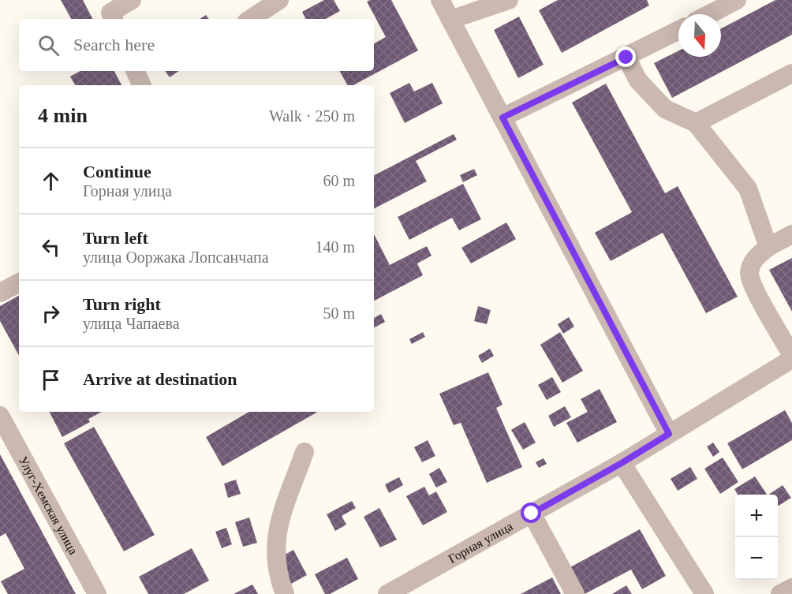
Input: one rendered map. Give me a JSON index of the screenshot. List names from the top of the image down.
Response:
{
  "streets": {
    "street": ["Улуг-Хемская улица", "Горная улица"]
  },
  "north": "bottom",
  "page": {
    "search": "Search here",
    "heading": ["4 min", "Walk · 250 m"],
    "list": [
      ["Continue", "Горная улица", "60 m"],
      ["Turn left", "улица Ооржака Лопсанчапа", "140 m"],
      ["Turn right", "улица Чапаева", "50 m"],
      "Arrive at destination"
    ],
    "map_buttons": ["+", "−"]
  }
}
